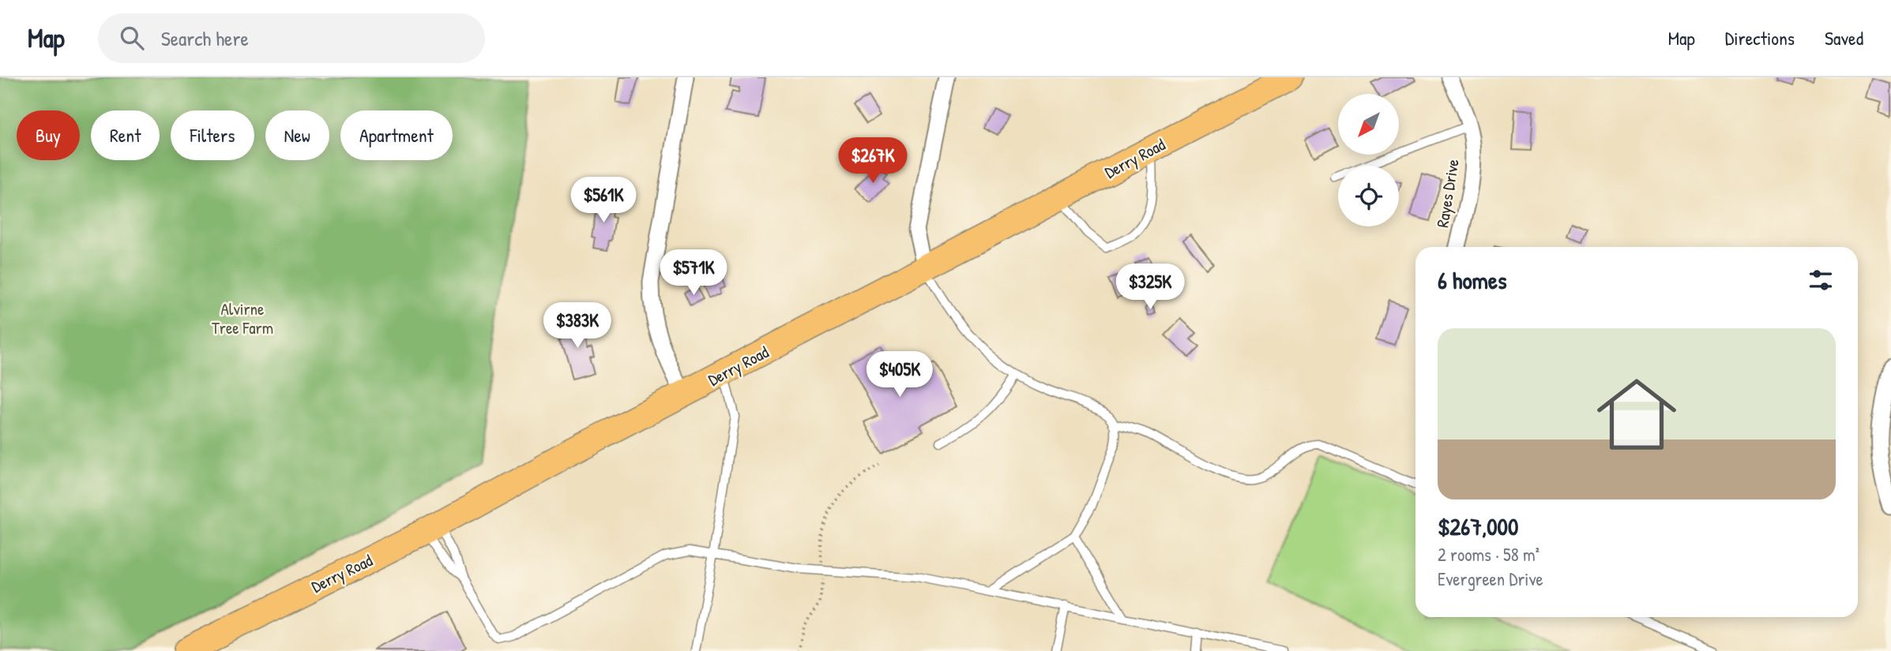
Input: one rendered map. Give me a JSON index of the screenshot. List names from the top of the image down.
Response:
{
  "streets": {
    "main road": ["Derry Road"],
    "street": ["Rayes Drive"]
  },
  "parks": ["Alvirne Tree Farm"],
  "north": "bottom left",
  "page": {
    "header": "Map",
    "search": "Search here",
    "nav": ["Map", "Directions", "Saved"],
    "chip": [
      "Buy",
      "Rent",
      "Filters",
      "New",
      "Apartment"
    ],
    "price": [
      "$267K",
      "$561K",
      "$571K",
      "$325K",
      "$383K",
      "$405K"
    ],
    "heading": "6 homes",
    "list": [
      {
        "name": "$267,000",
        "note": "2 rooms · 58 m² · Evergreen Drive"
      }
    ]
  }
}
